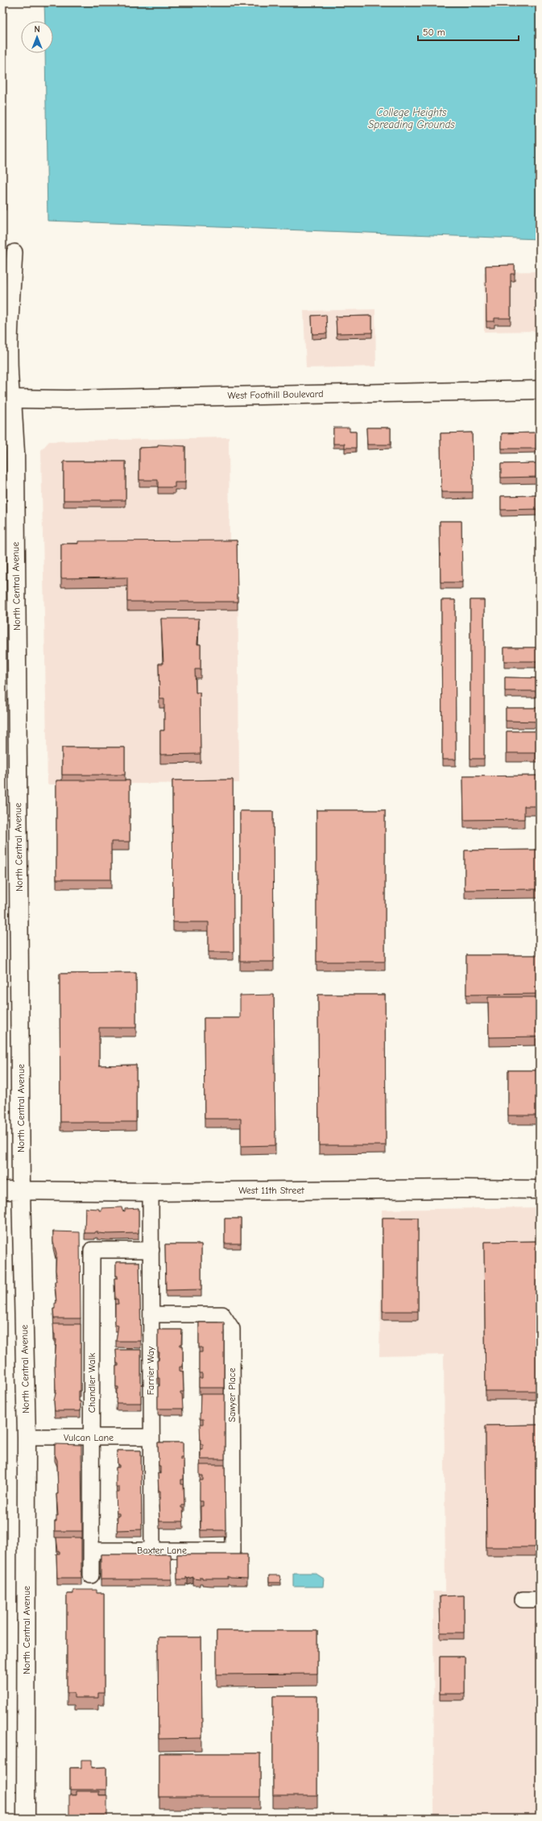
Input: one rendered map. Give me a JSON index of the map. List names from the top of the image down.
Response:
{
  "streets": {
    "main road": ["West Foothill Boulevard", "North Central Avenue", "West 11th Street"],
    "street": [
      "Farrier Way",
      "Chandler Walk",
      "Sawyer Place",
      "Vulcan Lane",
      "Baxter Lane"
    ]
  },
  "crossings": [
    ["West Foothill Boulevard", "North Central Avenue"],
    ["North Central Avenue", "West 11th Street"],
    ["North Central Avenue", "Vulcan Lane"],
    ["West 11th Street", "Farrier Way"],
    ["Farrier Way", "Chandler Walk"],
    ["Farrier Way", "Sawyer Place"],
    ["Farrier Way", "Vulcan Lane"],
    ["Farrier Way", "Baxter Lane"],
    ["Chandler Walk", "Vulcan Lane"],
    ["Chandler Walk", "Baxter Lane"],
    ["Sawyer Place", "Baxter Lane"]
  ],
  "water": ["College Heights Spreading Grounds"],
  "scale_bar": "50 m",
  "north": "top"
}
